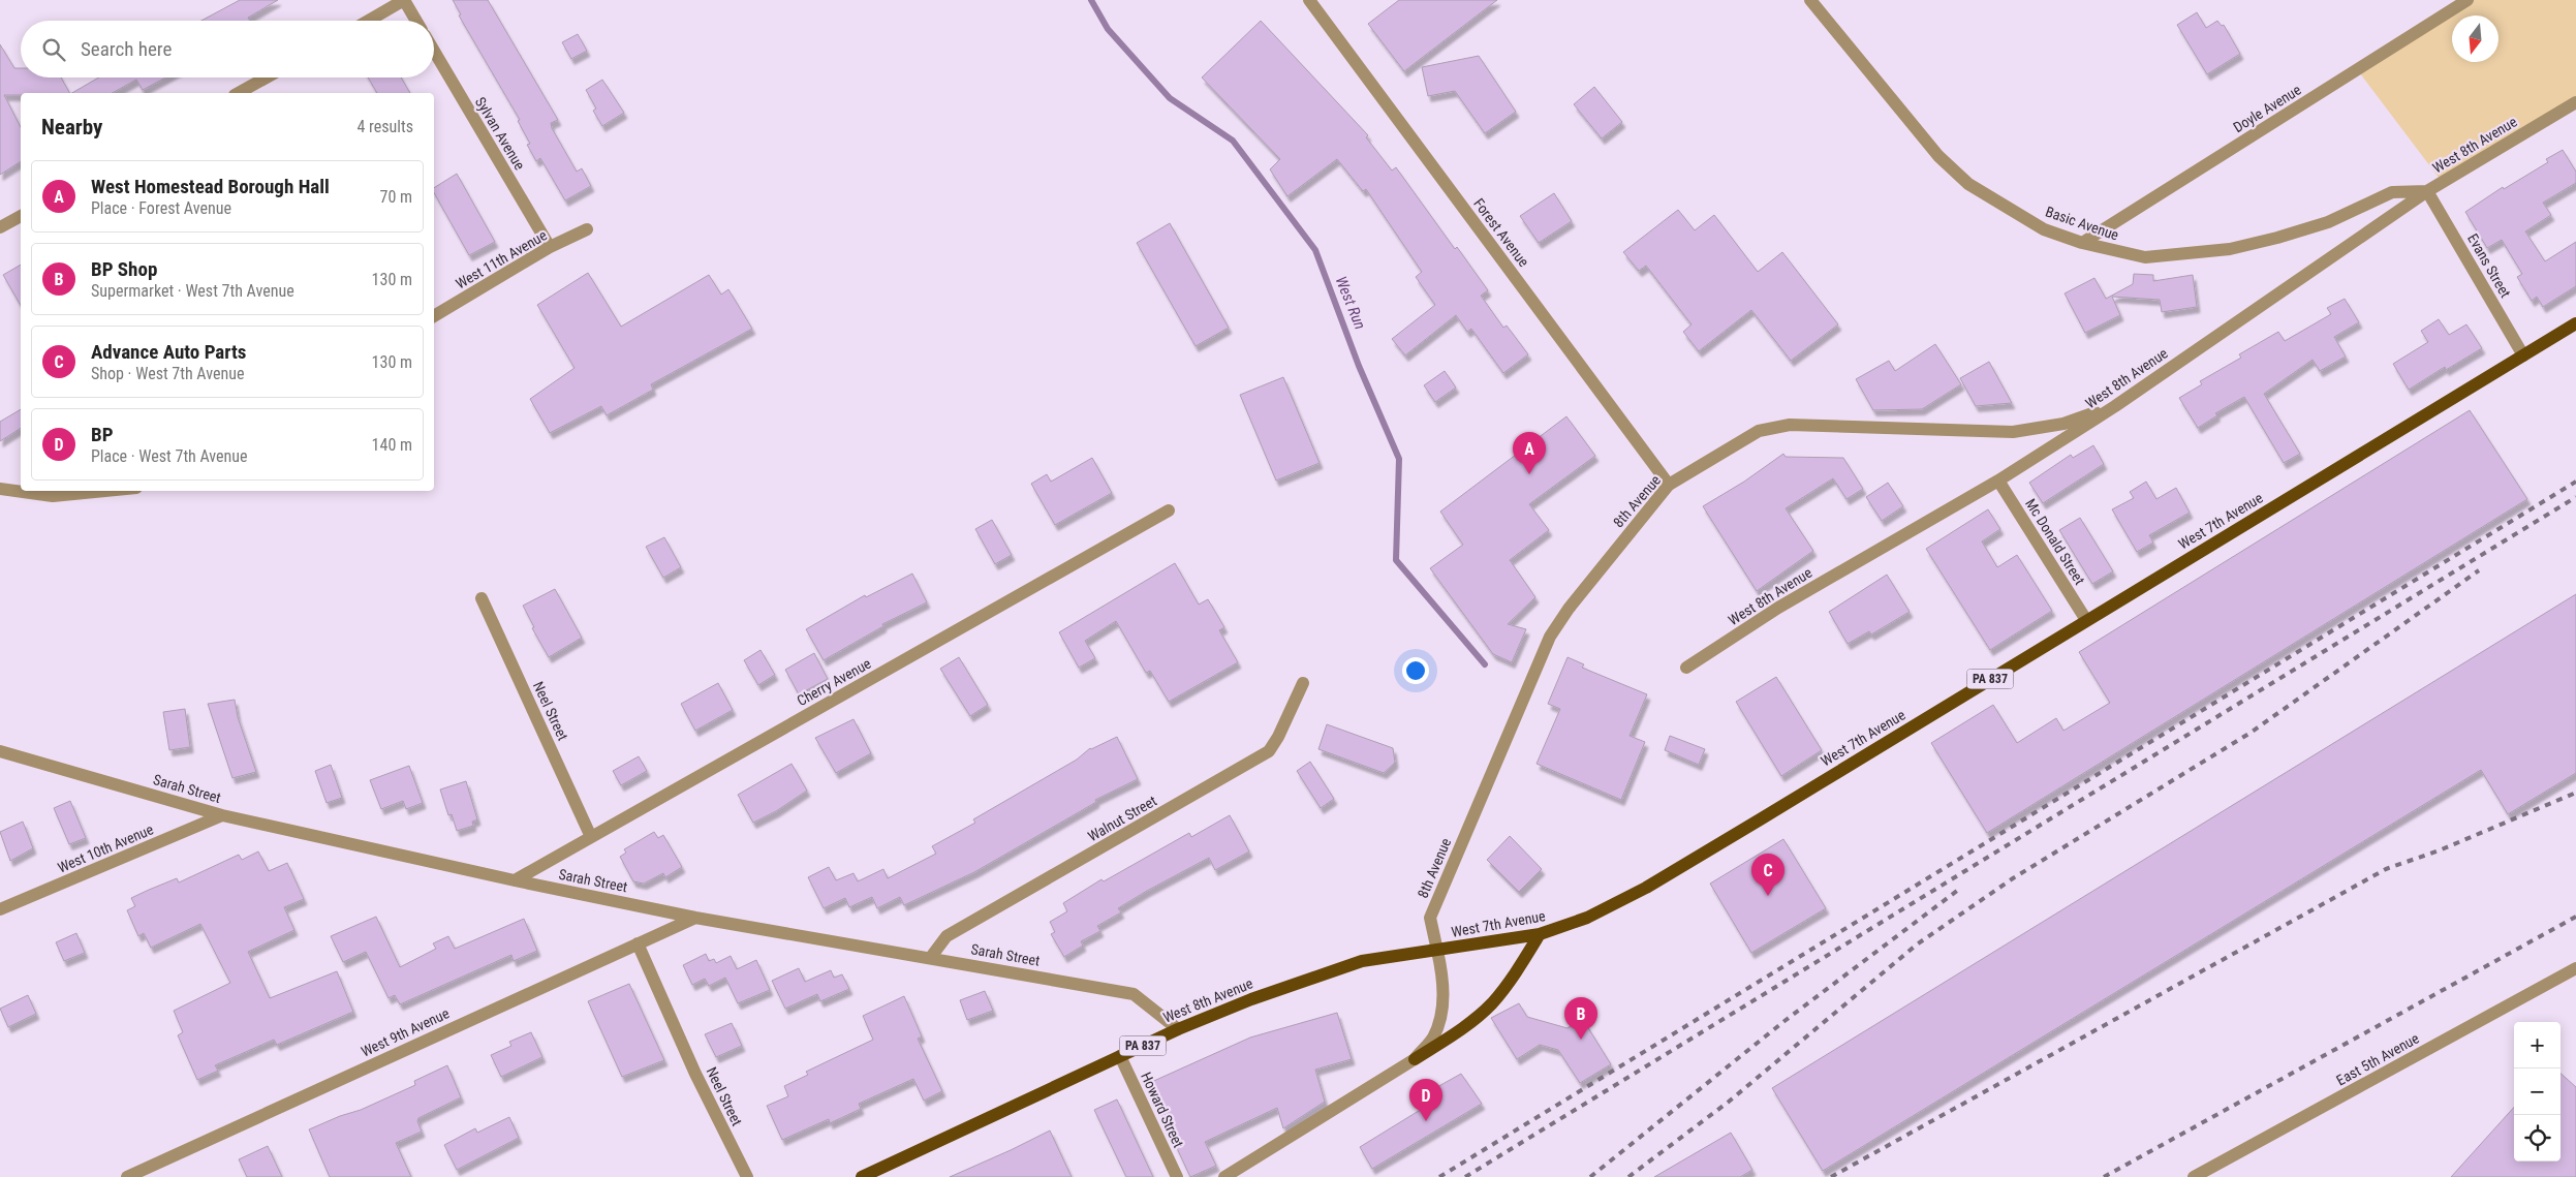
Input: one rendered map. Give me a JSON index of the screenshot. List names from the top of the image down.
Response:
{
  "streets": {
    "main road": ["West 8th Avenue", "West 7th Avenue", "PA 837"],
    "street": [
      "Doyle Avenue",
      "Sylvan Avenue",
      "Basic Avenue",
      "Forest Avenue",
      "West 11th Avenue",
      "Evans Street",
      "8th Avenue",
      "Mc Donald Street",
      "Cherry Avenue",
      "Neel Street",
      "Sarah Street",
      "Walnut Street",
      "West 10th Avenue",
      "West 9th Avenue",
      "East 5th Avenue",
      "Howard Street"
    ]
  },
  "crossings": [
    ["Doyle Avenue", "Basic Avenue"],
    ["Sylvan Avenue", "West 11th Avenue"],
    ["West 8th Avenue", "Basic Avenue"],
    ["West 8th Avenue", "Evans Street"],
    ["West 8th Avenue", "8th Avenue"],
    ["West 8th Avenue", "West 7th Avenue"],
    ["West 8th Avenue", "Mc Donald Street"],
    ["West 8th Avenue", "Sarah Street"],
    ["West 8th Avenue", "Howard Street"],
    ["Basic Avenue", "Evans Street"],
    ["Forest Avenue", "8th Avenue"],
    ["Evans Street", "West 7th Avenue"],
    ["8th Avenue", "West 7th Avenue"],
    ["West 7th Avenue", "Mc Donald Street"],
    ["Cherry Avenue", "Neel Street"],
    ["Cherry Avenue", "Sarah Street"],
    ["Neel Street", "West 9th Avenue"],
    ["Sarah Street", "Walnut Street"],
    ["Sarah Street", "West 10th Avenue"],
    ["Sarah Street", "West 9th Avenue"]
  ],
  "water": ["West Run"],
  "north": "bottom",
  "page": {
    "search": "Search here",
    "heading": ["Nearby", "4 results"],
    "list": [
      {
        "mark": "A",
        "name": "West Homestead Borough Hall",
        "note": "Place · Forest Avenue",
        "value": "70 m"
      },
      {
        "mark": "B",
        "name": "BP Shop",
        "note": "Supermarket · West 7th Avenue",
        "value": "130 m"
      },
      {
        "mark": "C",
        "name": "Advance Auto Parts",
        "note": "Shop · West 7th Avenue",
        "value": "130 m"
      },
      {
        "mark": "D",
        "name": "BP",
        "note": "Place · West 7th Avenue",
        "value": "140 m"
      }
    ],
    "pins": [
      "A",
      "C",
      "B",
      "D"
    ],
    "map_buttons": ["+", "−"]
  }
}
